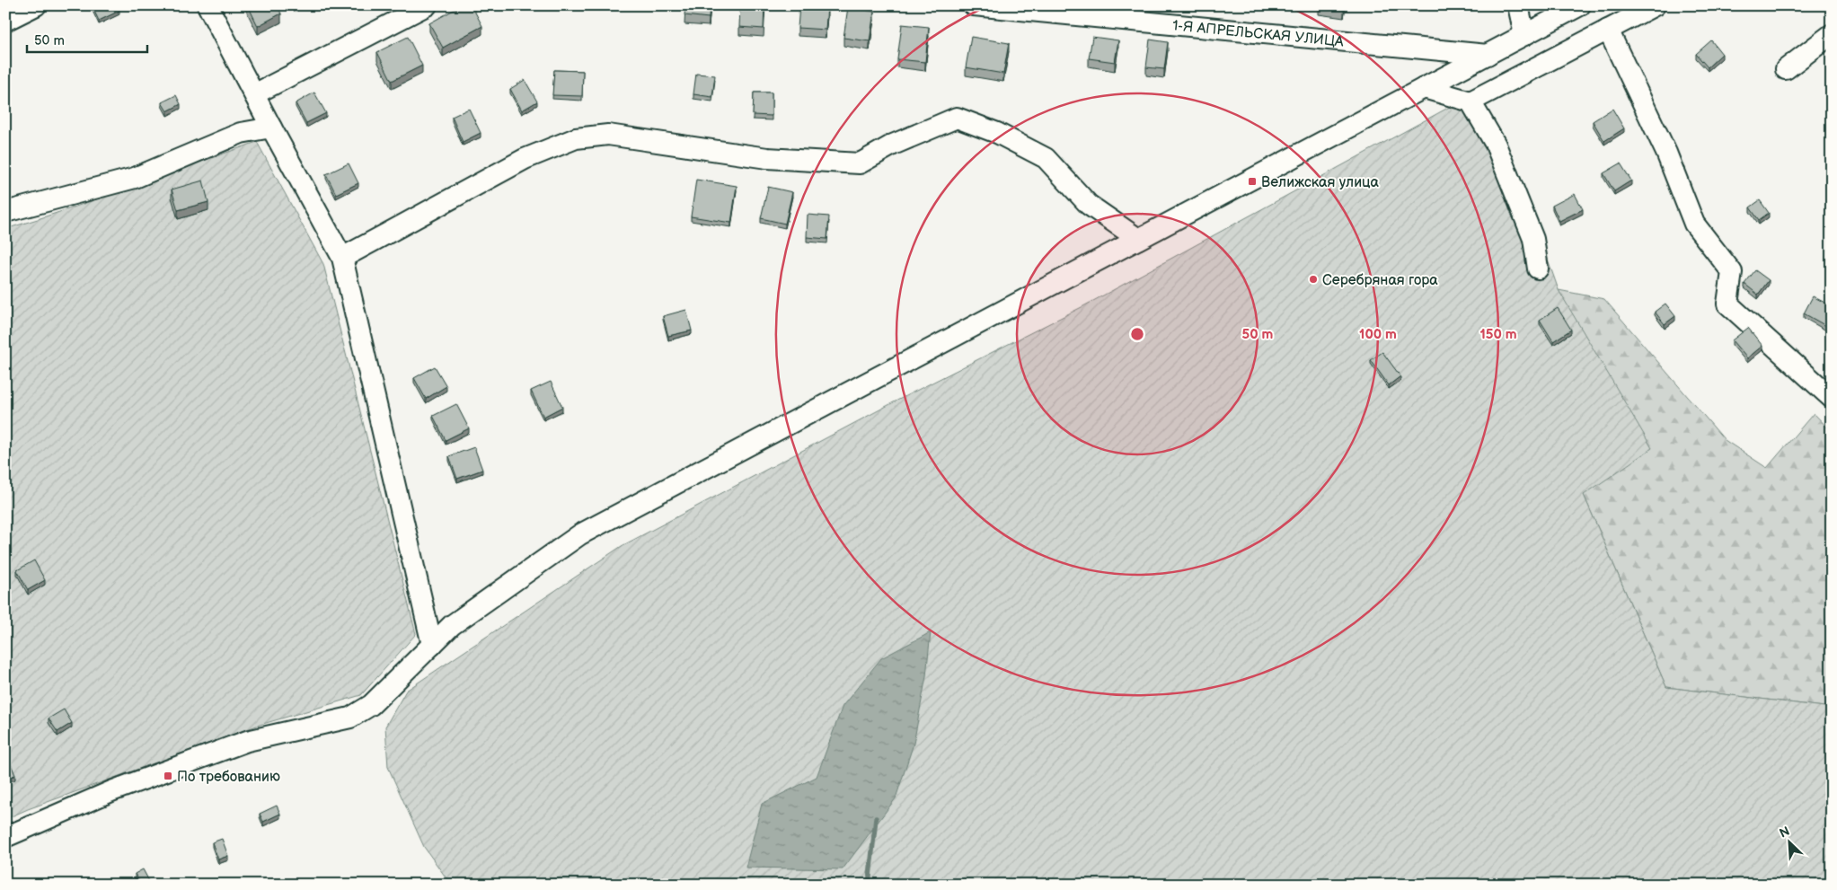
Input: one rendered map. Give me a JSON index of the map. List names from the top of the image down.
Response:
{
  "streets": {
    "street": ["1-Я АПРЕЛЬСКАЯ УЛИЦА"]
  },
  "places": {
    "transit": ["Велижская улица", "По требованию"],
    "other": ["Серебряная гора"]
  },
  "scale_bar": "50 m",
  "north": "top left",
  "rings": ["50 m", "100 m", "150 m"]
}
